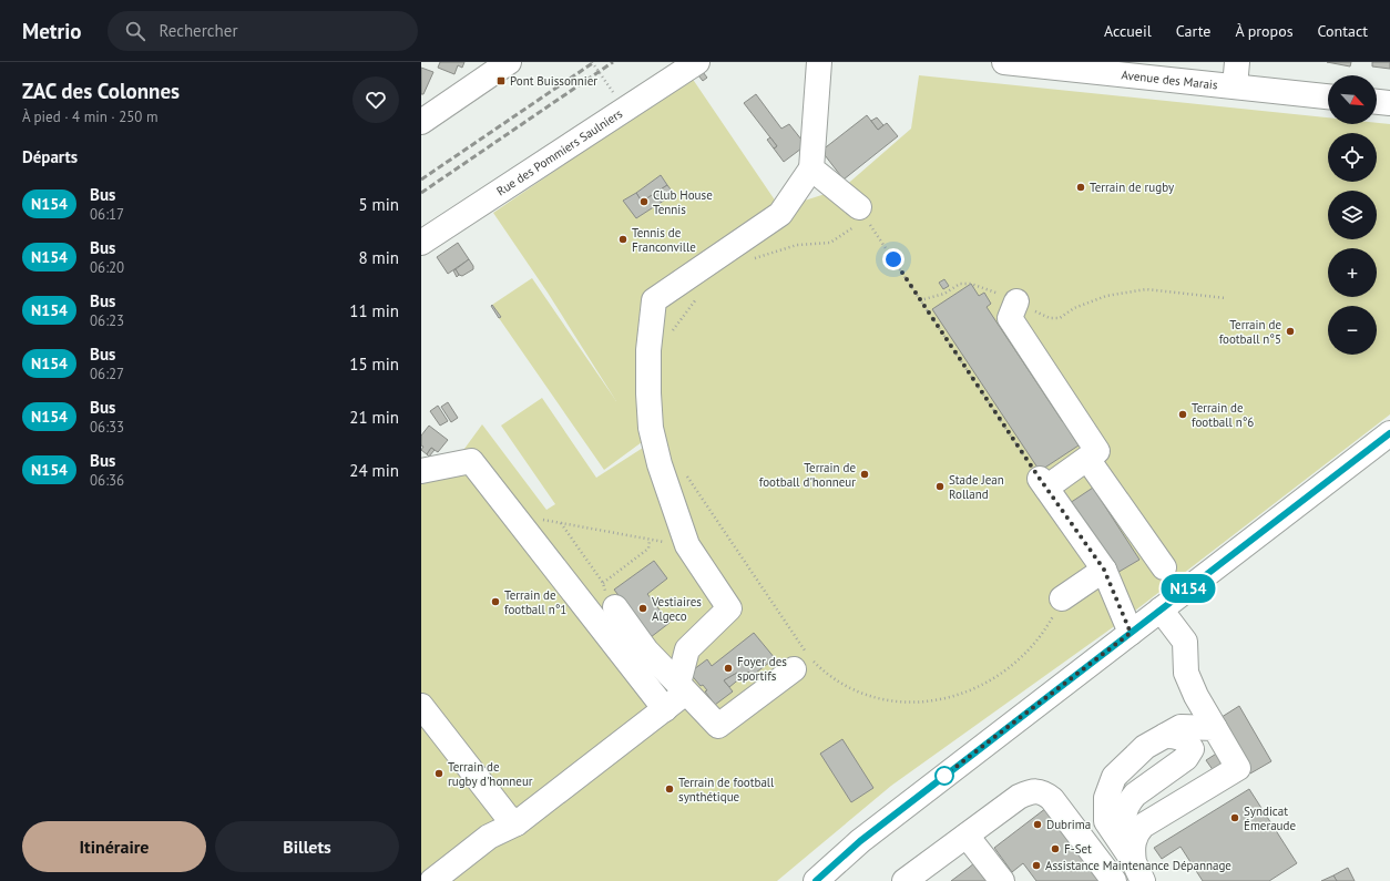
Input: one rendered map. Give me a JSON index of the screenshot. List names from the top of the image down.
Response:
{
  "streets": {
    "street": ["Avenue des Marais", "Rue des Pommiers Saulniers"]
  },
  "places": {
    "transit": ["Pont Buissonnier"],
    "other": [
      "Terrain de rugby",
      "Club House Tennis",
      "Tennis de Franconville",
      "Terrain de football n°5",
      "Terrain de football n°6",
      "Terrain de football d'honneur",
      "Stade Jean Rolland",
      "Terrain de football n°1",
      "Vestiaires Algeco",
      "Foyer des sportifs",
      "Terrain de rugby d'honneur",
      "Terrain de football synthétique",
      "Syndicat Émeraude",
      "Dubrima",
      "F-Set",
      "Assistance Maintenance Dépannage"
    ]
  },
  "lines": ["bus line N154"],
  "north": "bottom right",
  "page": {
    "header": "Metrio",
    "search": "Rechercher",
    "nav": [
      "Accueil",
      "Carte",
      "À propos",
      "Contact"
    ],
    "heading": [
      ["ZAC des Colonnes", "À pied · 4 min · 250 m"],
      "Départs"
    ],
    "on_map": "N154",
    "map_buttons": ["+", "−"],
    "list": [
      {
        "mark": "N154",
        "name": "Bus",
        "note": "06:17",
        "value": "5 min"
      },
      {
        "mark": "N154",
        "name": "Bus",
        "note": "06:20",
        "value": "8 min"
      },
      {
        "mark": "N154",
        "name": "Bus",
        "note": "06:23",
        "value": "11 min"
      },
      {
        "mark": "N154",
        "name": "Bus",
        "note": "06:27",
        "value": "15 min"
      },
      {
        "mark": "N154",
        "name": "Bus",
        "note": "06:33",
        "value": "21 min"
      },
      {
        "mark": "N154",
        "name": "Bus",
        "note": "06:36",
        "value": "24 min"
      }
    ],
    "buttons": ["Itinéraire", "Billets"]
  }
}
